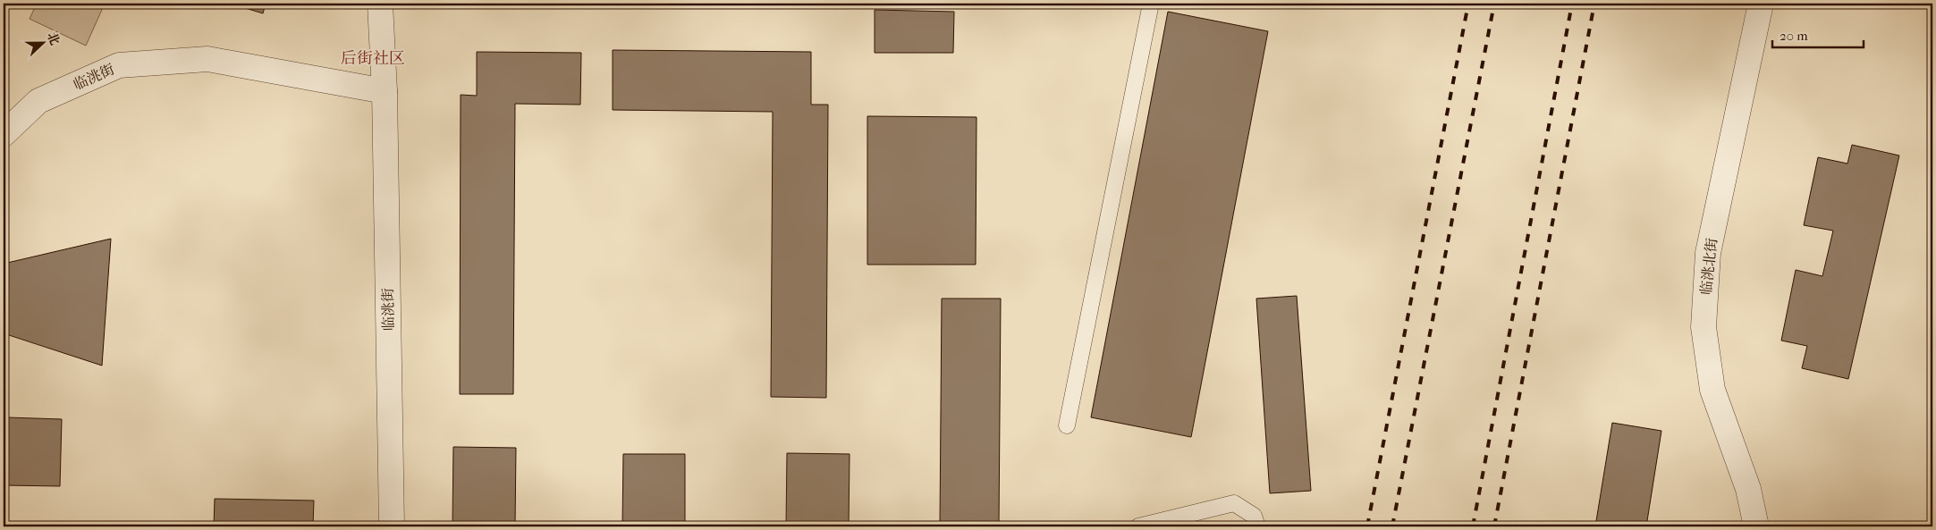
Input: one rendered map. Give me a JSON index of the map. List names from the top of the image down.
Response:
{
  "streets": {
    "street": ["临洮街", "临洮北街"]
  },
  "districts": ["后街社区"],
  "scale_bar": "20 m",
  "north": "right"
}
